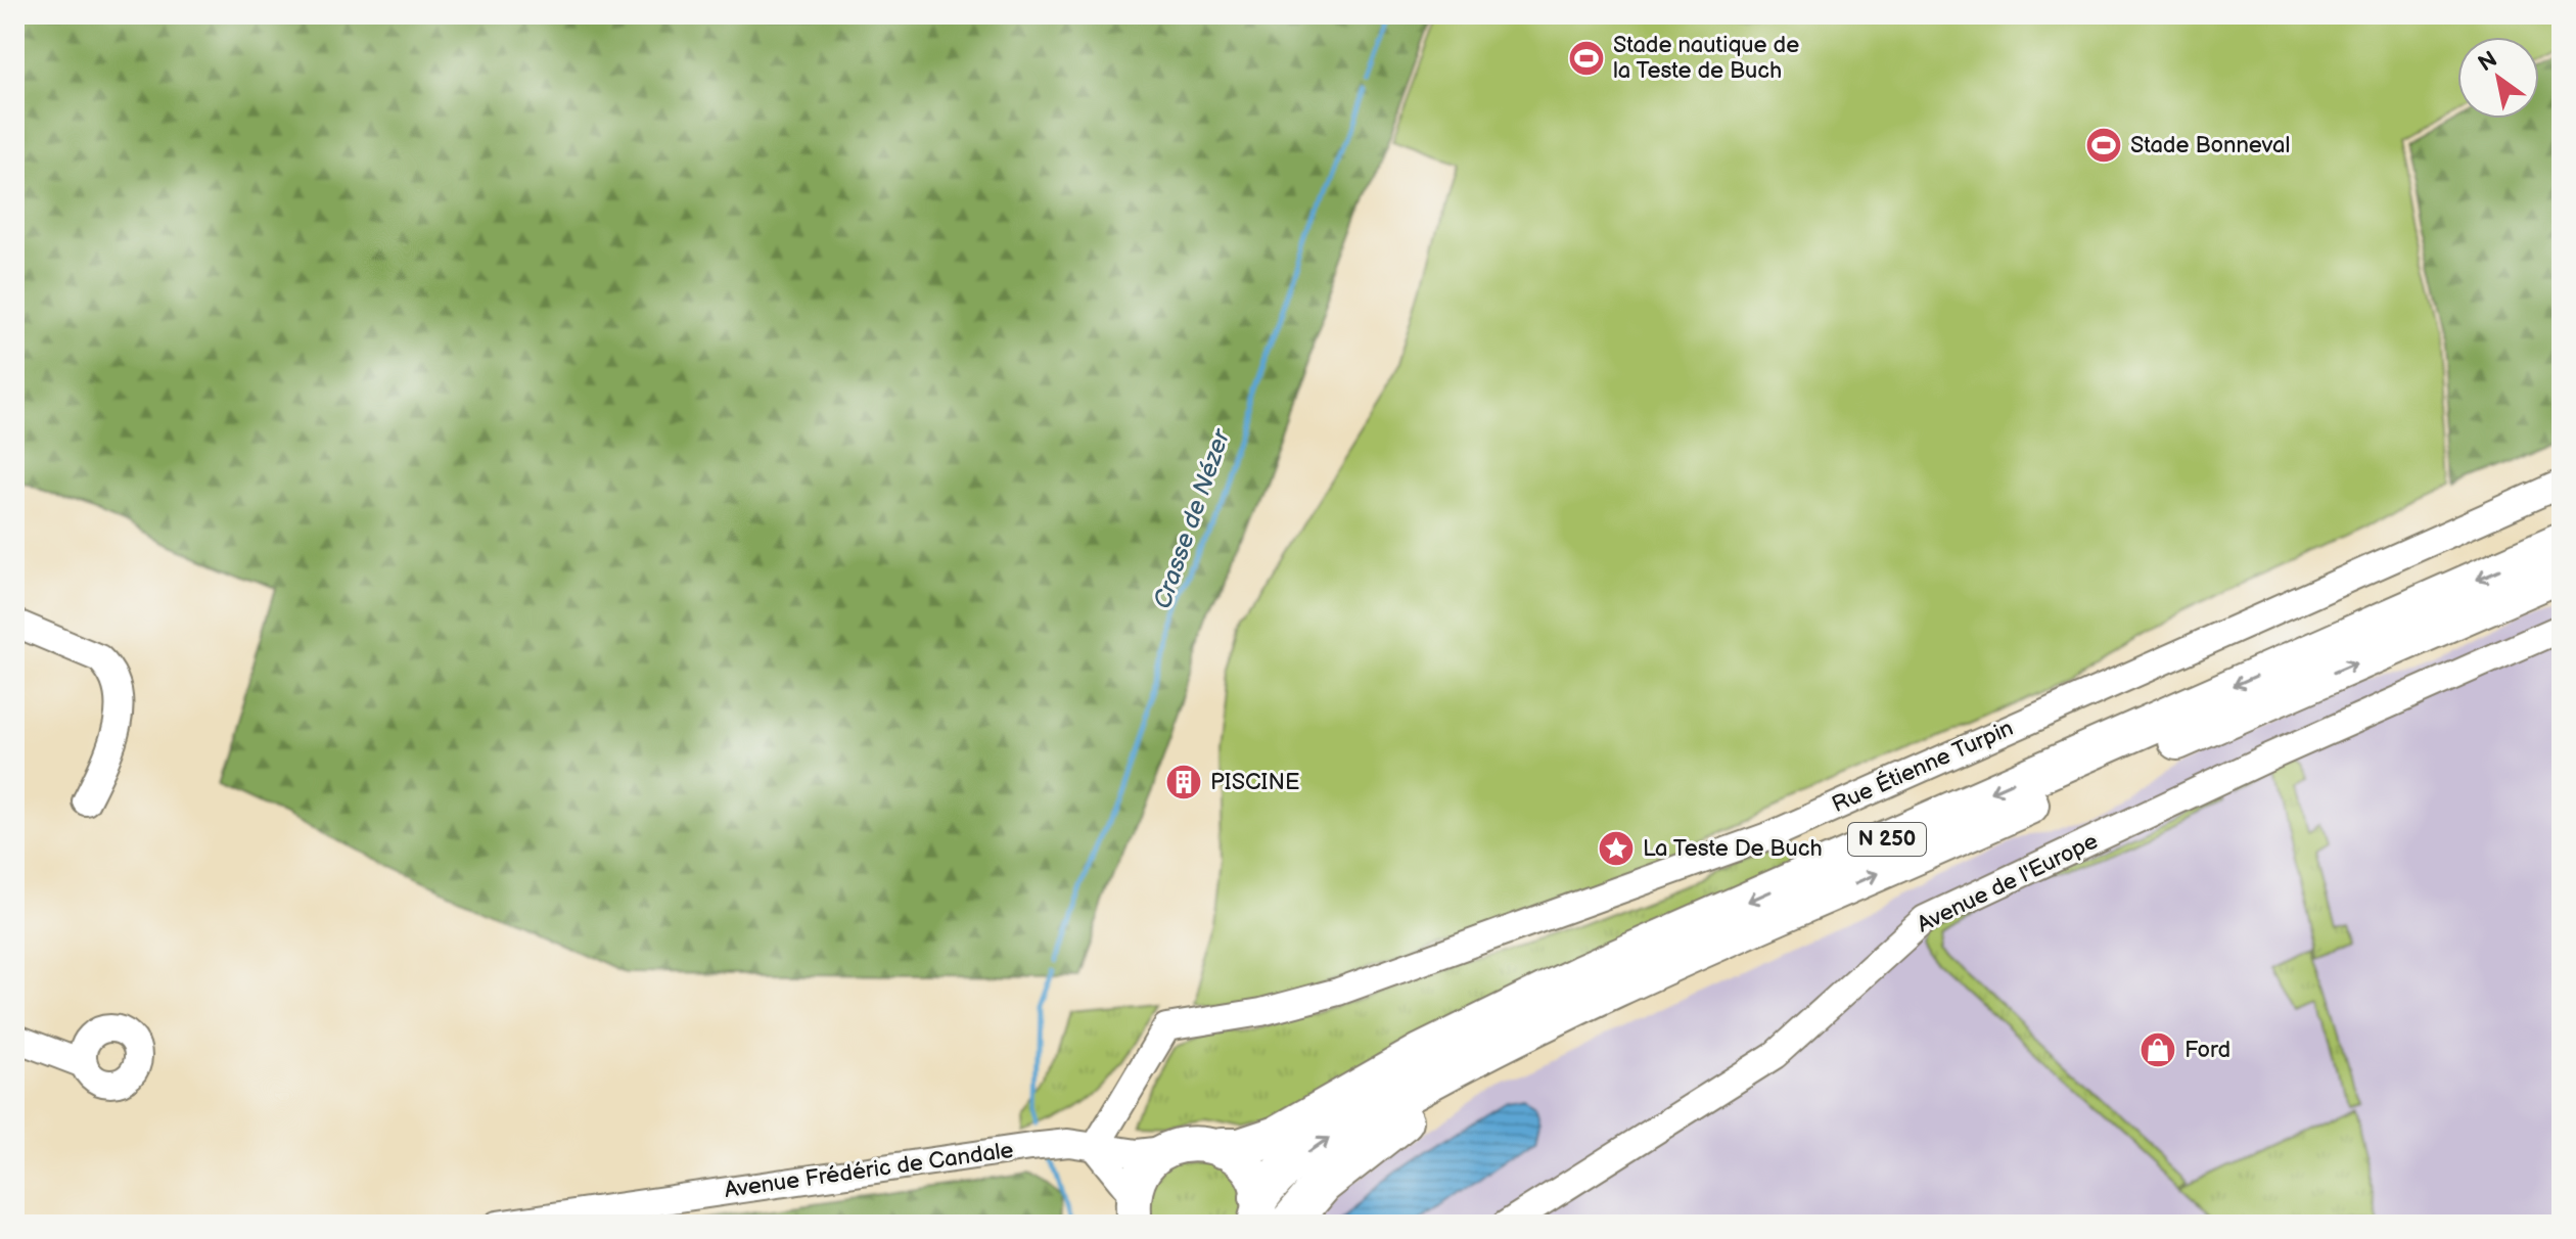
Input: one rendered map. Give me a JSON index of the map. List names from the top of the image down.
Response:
{
  "streets": {
    "highway": ["N 250"],
    "street": ["Rue Étienne Turpin", "Avenue de l'Europe", "Avenue Frédéric de Candale"]
  },
  "crossings": [
    ["Rue Étienne Turpin", "Avenue Frédéric de Candale"],
    ["N 250", "Avenue Frédéric de Candale"]
  ],
  "water": ["Crasse de Nézer"],
  "places": {
    "sports": ["Stade nautique de la Teste de Buch", "Stade Bonneval"],
    "building": ["PISCINE"],
    "place": ["La Teste De Buch"],
    "shop": ["Ford"]
  },
  "north": "top left"
}
